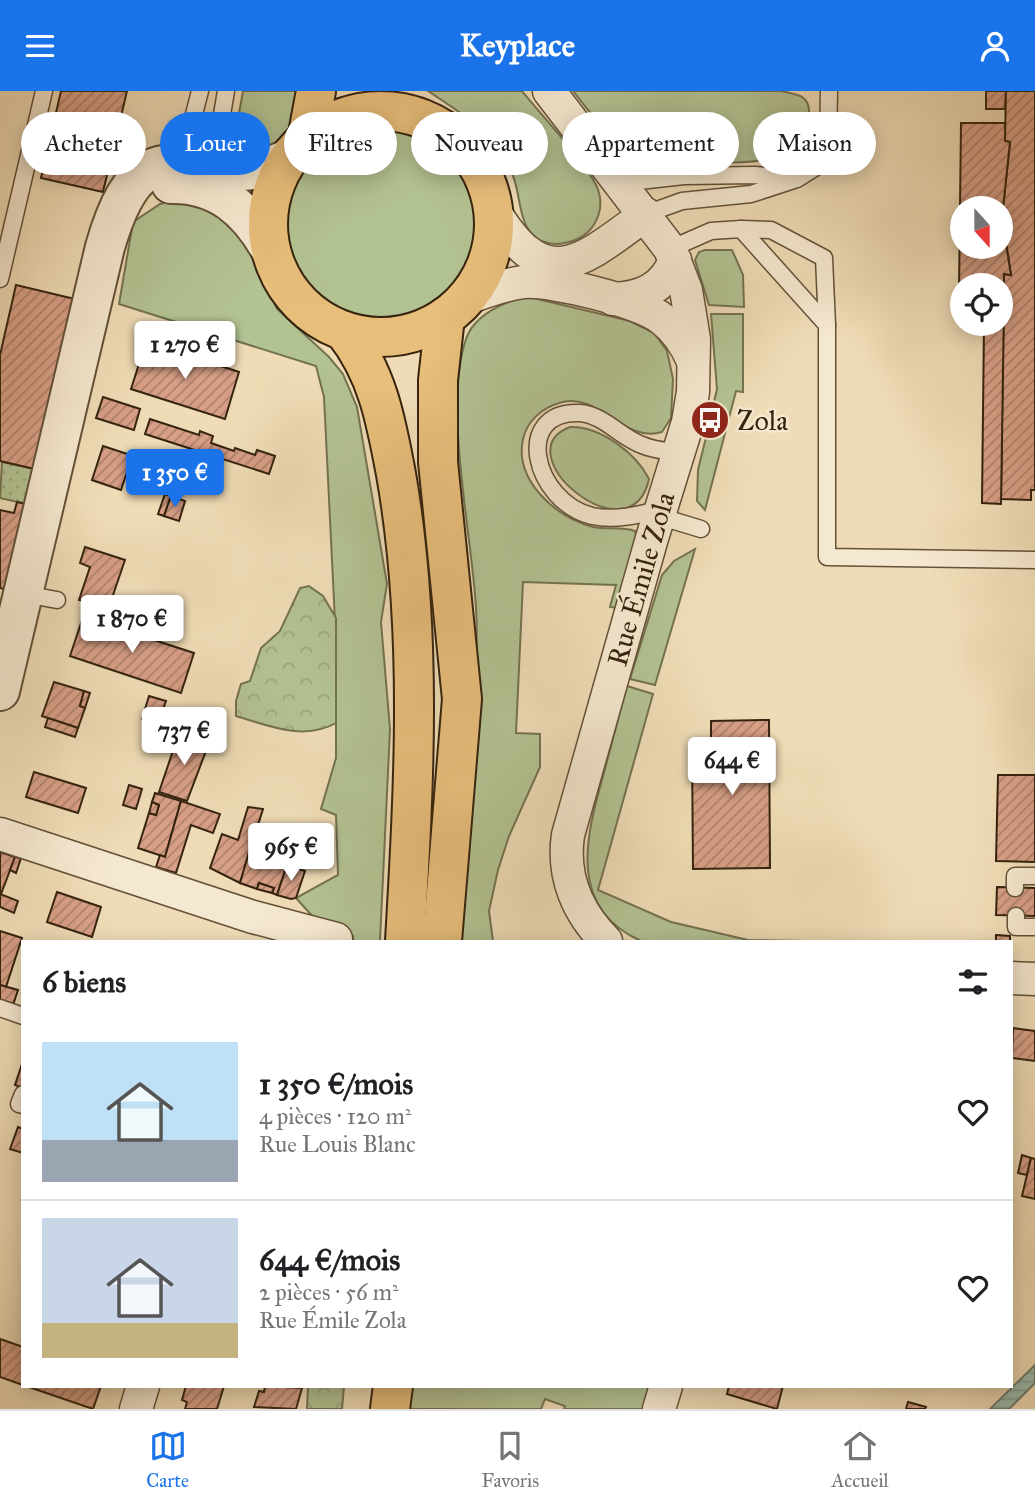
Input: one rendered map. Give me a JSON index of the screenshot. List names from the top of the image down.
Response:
{
  "streets": {
    "street": ["Rue Émile Zola"]
  },
  "places": {
    "bus stop": ["Zola"]
  },
  "north": "bottom",
  "page": {
    "header": "Keyplace",
    "chip": [
      "Acheter",
      "Louer",
      "Filtres",
      "Nouveau",
      "Appartement",
      "Maison"
    ],
    "price": [
      "1 270 €",
      "1 350 €",
      "1 870 €",
      "737 €",
      "644 €",
      "965 €"
    ],
    "heading": "6 biens",
    "list": [
      {
        "name": "1 350 €/mois",
        "note": "4 pièces · 120 m² · Rue Louis Blanc"
      },
      {
        "name": "644 €/mois",
        "note": "2 pièces · 56 m² · Rue Émile Zola"
      }
    ],
    "tabs": ["Carte", "Favoris", "Accueil"]
  }
}
